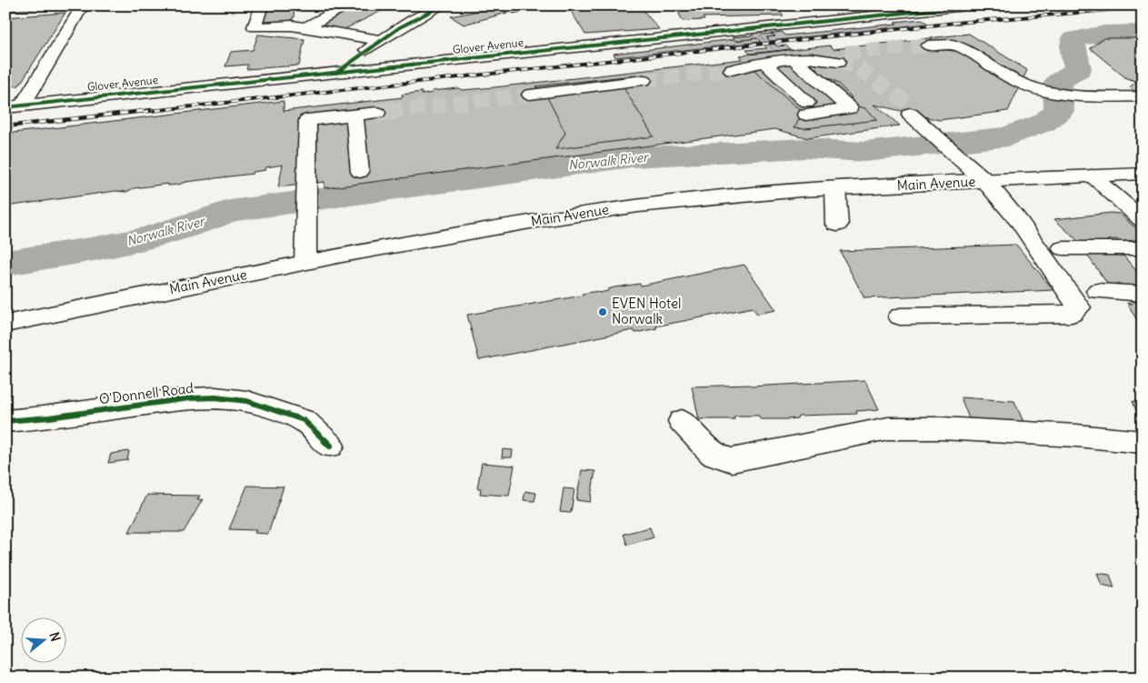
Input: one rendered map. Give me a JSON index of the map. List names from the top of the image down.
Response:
{
  "streets": {
    "street": ["Glover Avenue", "Main Avenue", "O'Donnell Road"]
  },
  "water": ["Norwalk River"],
  "places": ["EVEN Hotel Norwalk"],
  "north": "right"
}
